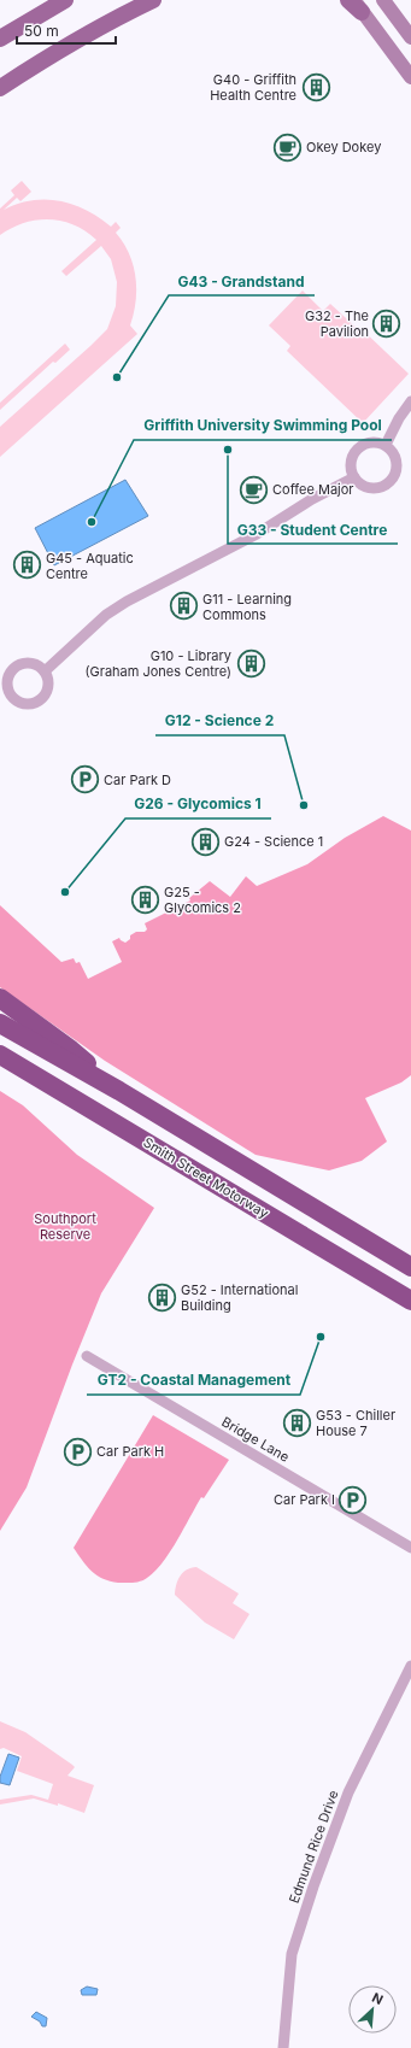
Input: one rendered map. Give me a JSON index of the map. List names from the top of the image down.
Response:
{
  "streets": {
    "highway": ["Smith Street Motorway"],
    "street": ["Bridge Lane", "Edmund Rice Drive"]
  },
  "parks": ["Southport Reserve"],
  "places": {
    "building": [
      "G40 - Griffith Health Centre",
      "G32 - The Pavilion",
      "G45 - Aquatic Centre",
      "G11 - Learning Commons",
      "G10 - Library (Graham Jones Centre)",
      "G24 - Science 1",
      "G25 - Glycomics 2",
      "G52 - International Building",
      "G53 - Chiller House 7"
    ],
    "cafe": ["Okey Dokey", "Coffee Major"],
    "other": [
      "G43 - Grandstand",
      "G33 - Student Centre",
      "Griffith University Swimming Pool",
      "G12 - Science 2",
      "G26 - Glycomics 1",
      "GT2 - Coastal Management"
    ],
    "parking": ["Car Park D", "Car Park H", "Car Park I"]
  },
  "scale_bar": "50 m",
  "north": "top right"
}
